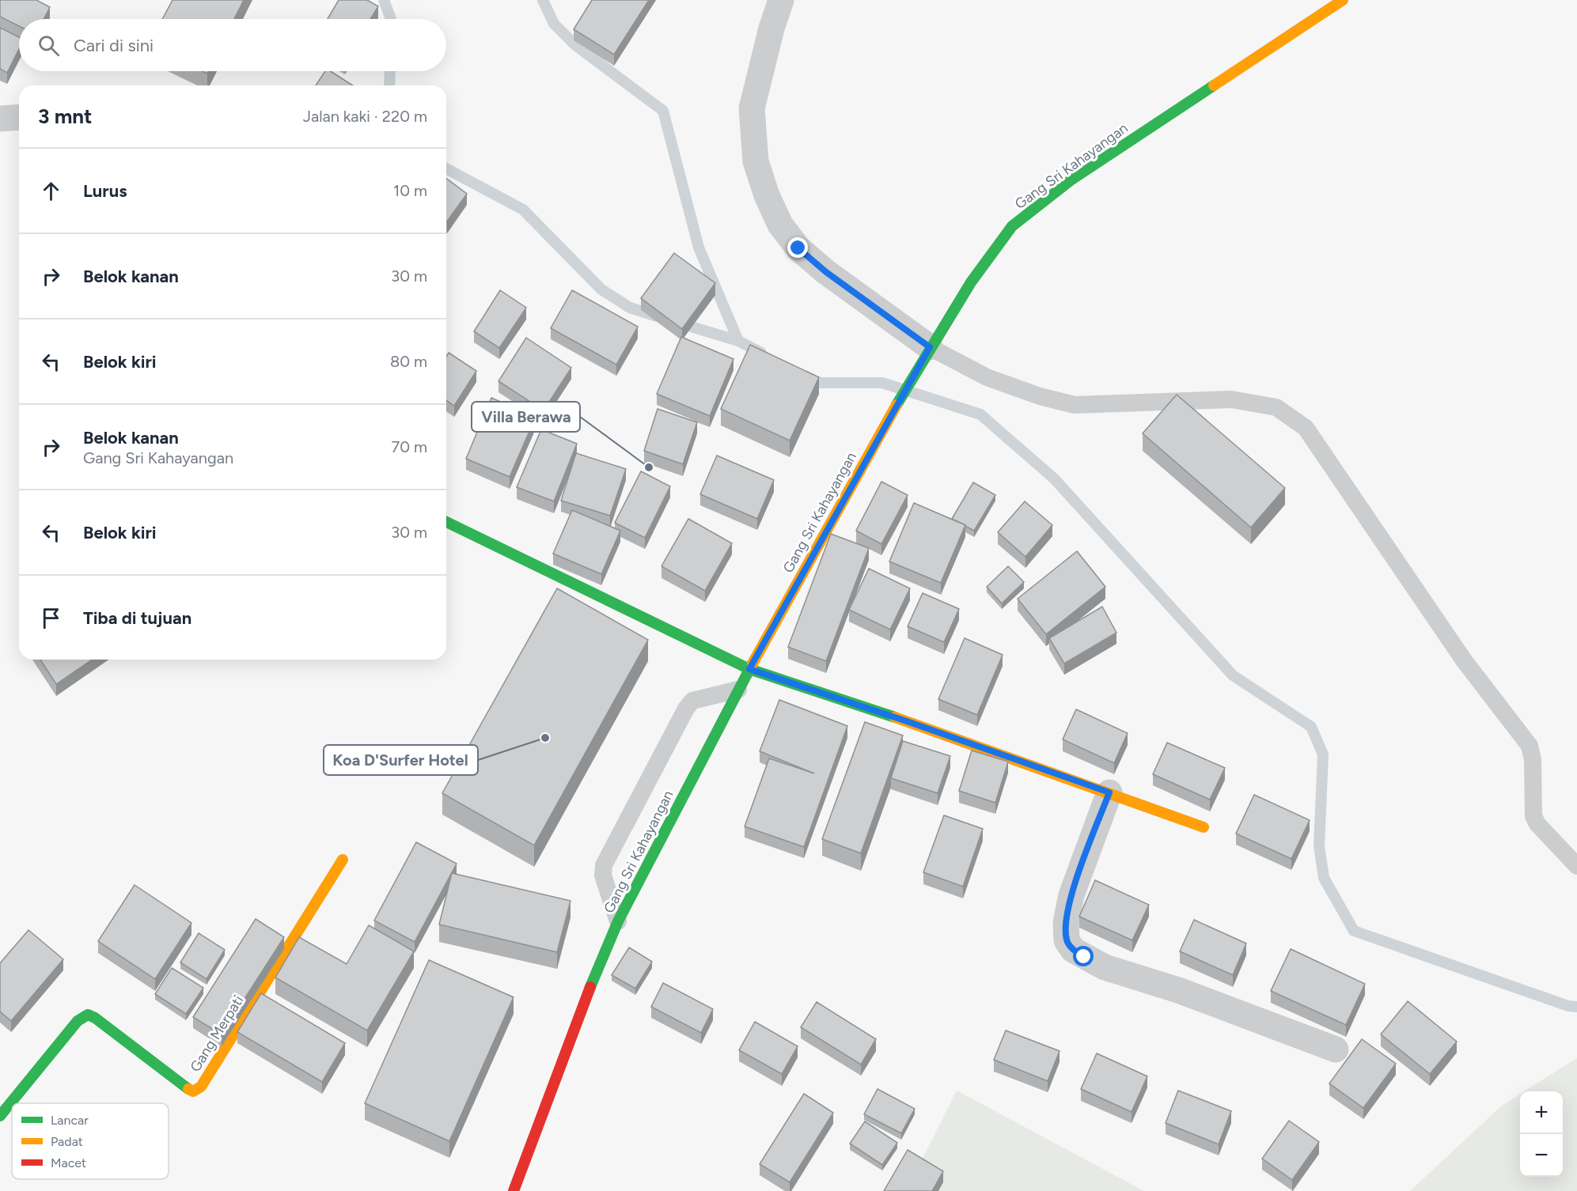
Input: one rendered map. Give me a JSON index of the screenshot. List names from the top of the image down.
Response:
{
  "streets": {
    "street": ["Gang Sri Kahayangan", "Gang Merpati"]
  },
  "places": ["Villa Berawa", "Koa D'Surfer Hotel"],
  "legend": ["Lancar", "Padat", "Macet"],
  "page": {
    "search": "Cari di sini",
    "heading": ["3 mnt", "Jalan kaki · 220 m"],
    "list": [
      ["Lurus", "10 m"],
      ["Belok kanan", "30 m"],
      ["Belok kiri", "80 m"],
      ["Belok kanan", "Gang Sri Kahayangan", "70 m"],
      ["Belok kiri", "30 m"],
      "Tiba di tujuan"
    ],
    "map_buttons": ["+", "−"]
  }
}
